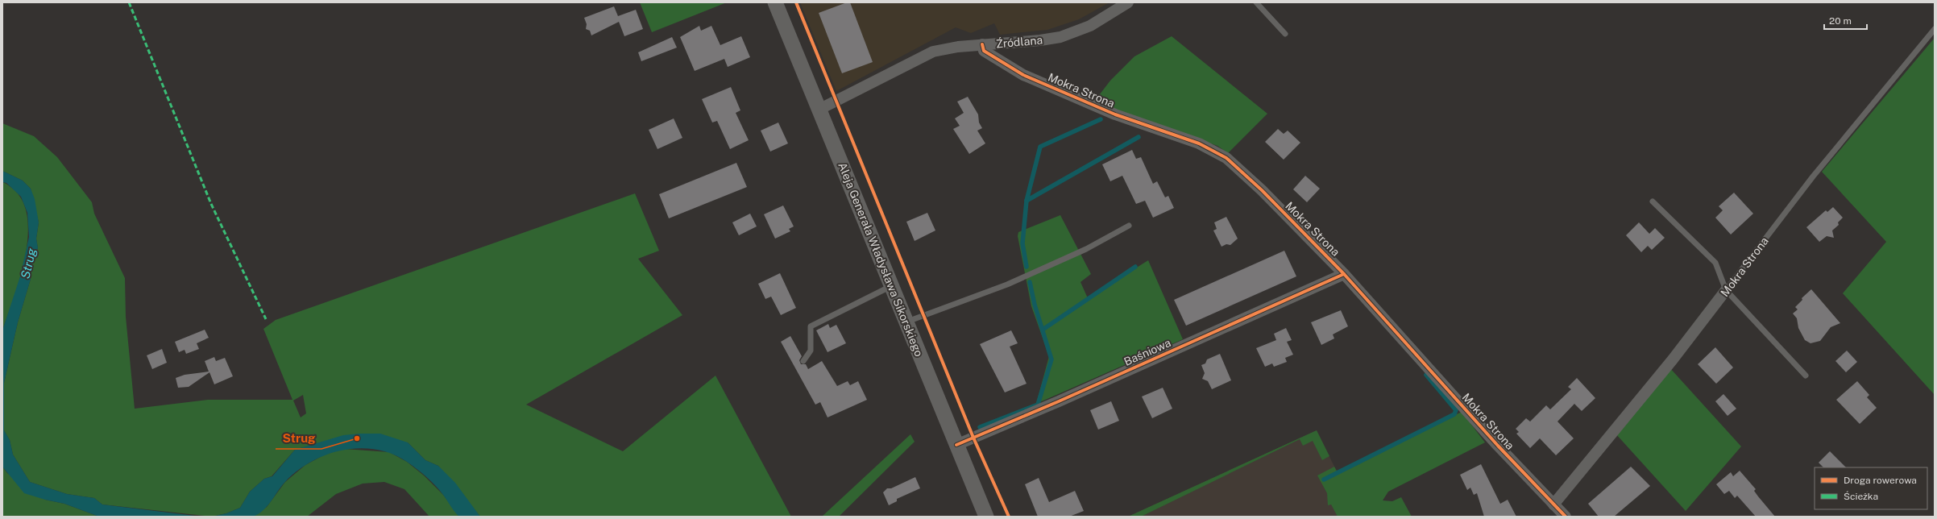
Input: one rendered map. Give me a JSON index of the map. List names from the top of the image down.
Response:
{
  "streets": {
    "main road": ["Aleja Generała Władysława Sikorskiego"],
    "street": ["Źródlana", "Mokra Strona", "Baśniowa"]
  },
  "crossings": [
    ["Źródlana", "Mokra Strona"],
    ["Źródlana", "Aleja Generała Władysława Sikorskiego"],
    ["Mokra Strona", "Baśniowa"],
    ["Aleja Generała Władysława Sikorskiego", "Baśniowa"]
  ],
  "water": ["Strug"],
  "places": ["Strug"],
  "legend": ["Droga rowerowa", "Ścieżka"],
  "scale_bar": "20 m"
}
